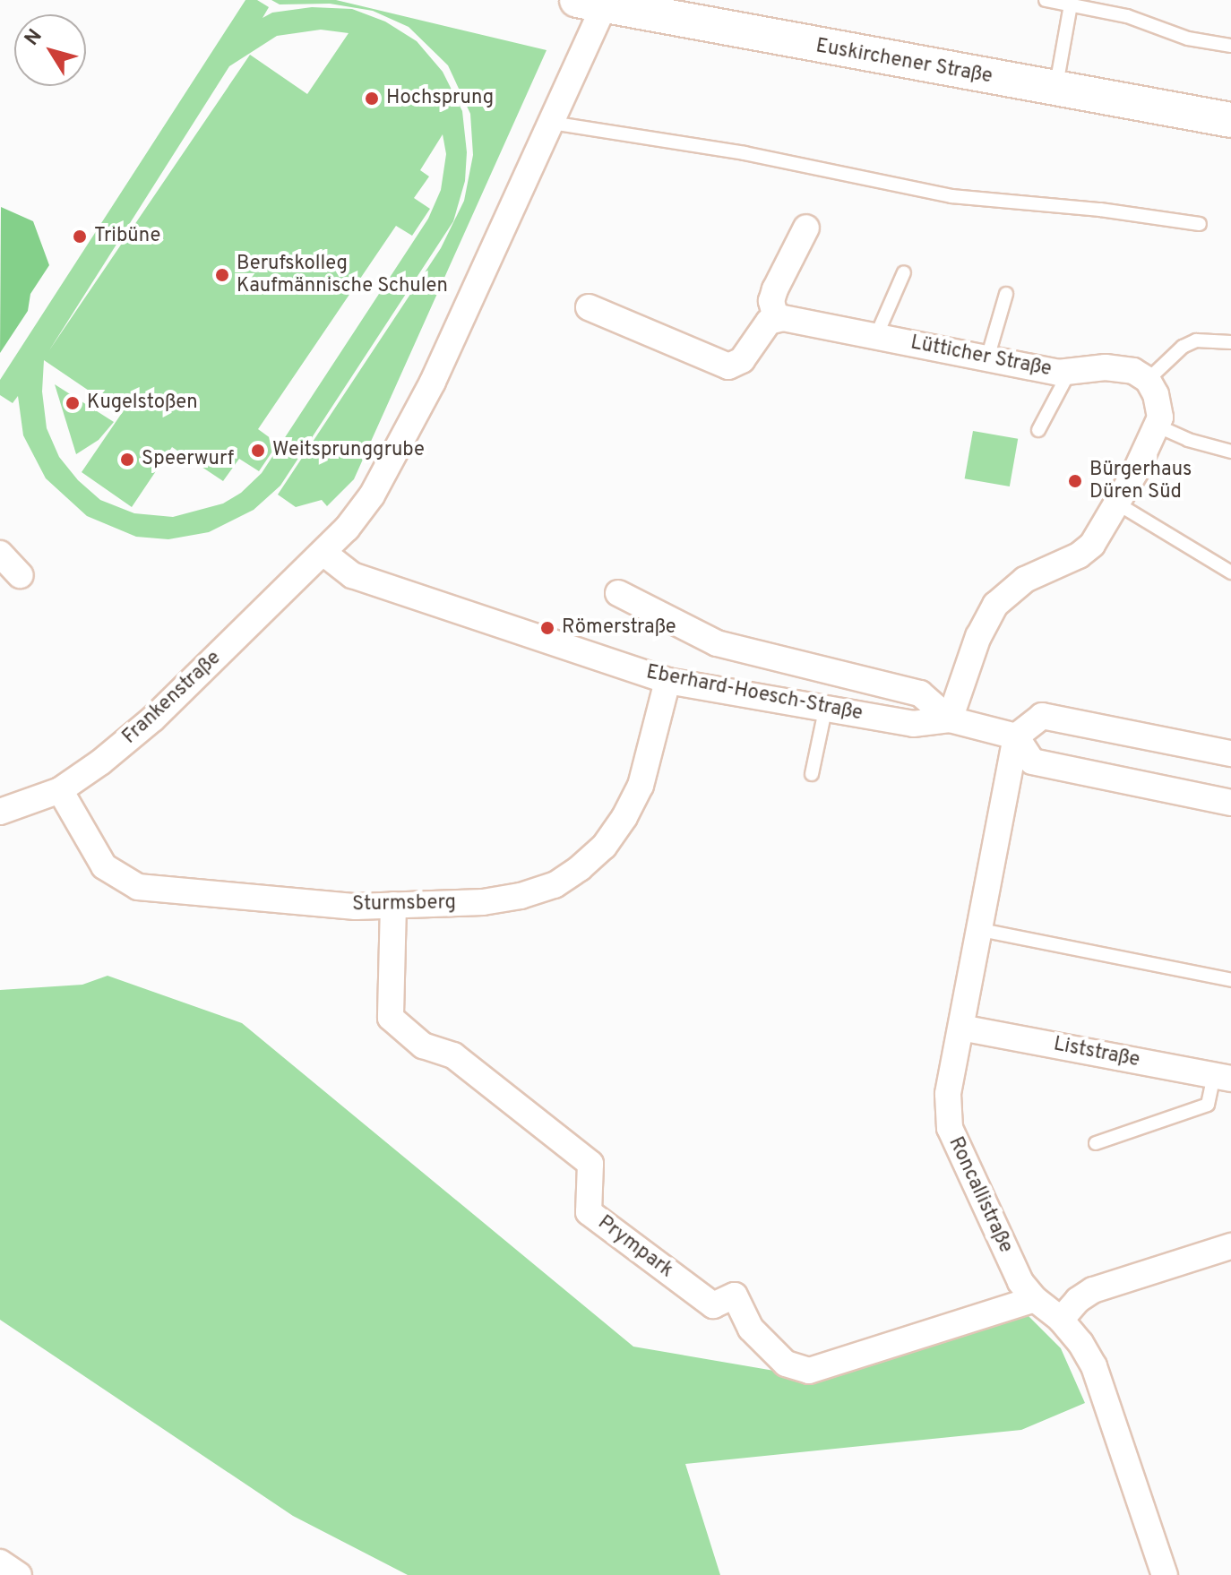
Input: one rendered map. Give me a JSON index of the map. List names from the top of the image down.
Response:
{
  "streets": {
    "street": [
      "Euskirchener Straße",
      "Lütticher Straße",
      "Eberhard-Hoesch-Straße",
      "Frankenstraße",
      "Sturmsberg",
      "Liststraße",
      "Roncallistraße",
      "Prympark"
    ]
  },
  "crossings": [
    ["Eberhard-Hoesch-Straße", "Frankenstraße"],
    ["Eberhard-Hoesch-Straße", "Sturmsberg"],
    ["Eberhard-Hoesch-Straße", "Roncallistraße"],
    ["Frankenstraße", "Sturmsberg"],
    ["Sturmsberg", "Prympark"],
    ["Liststraße", "Roncallistraße"],
    ["Roncallistraße", "Prympark"]
  ],
  "places": [
    "Hochsprung",
    "Tribüne",
    "Berufskolleg Kaufmännische Schulen",
    "Kugelstoßen",
    "Weitsprunggrube",
    "Speerwurf",
    "Bürgerhaus Düren Süd",
    "Römerstraße"
  ],
  "north": "top left"
}
